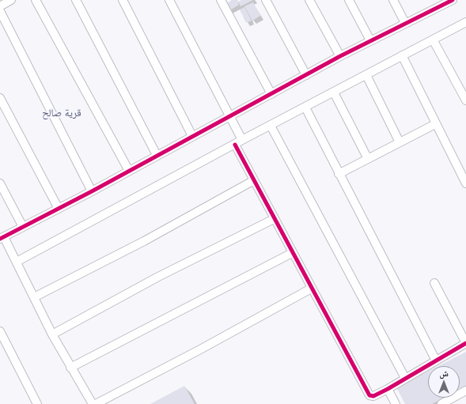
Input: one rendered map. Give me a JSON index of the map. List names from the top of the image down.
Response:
{
  "districts": ["قرية صالح"],
  "north": "top"
}
